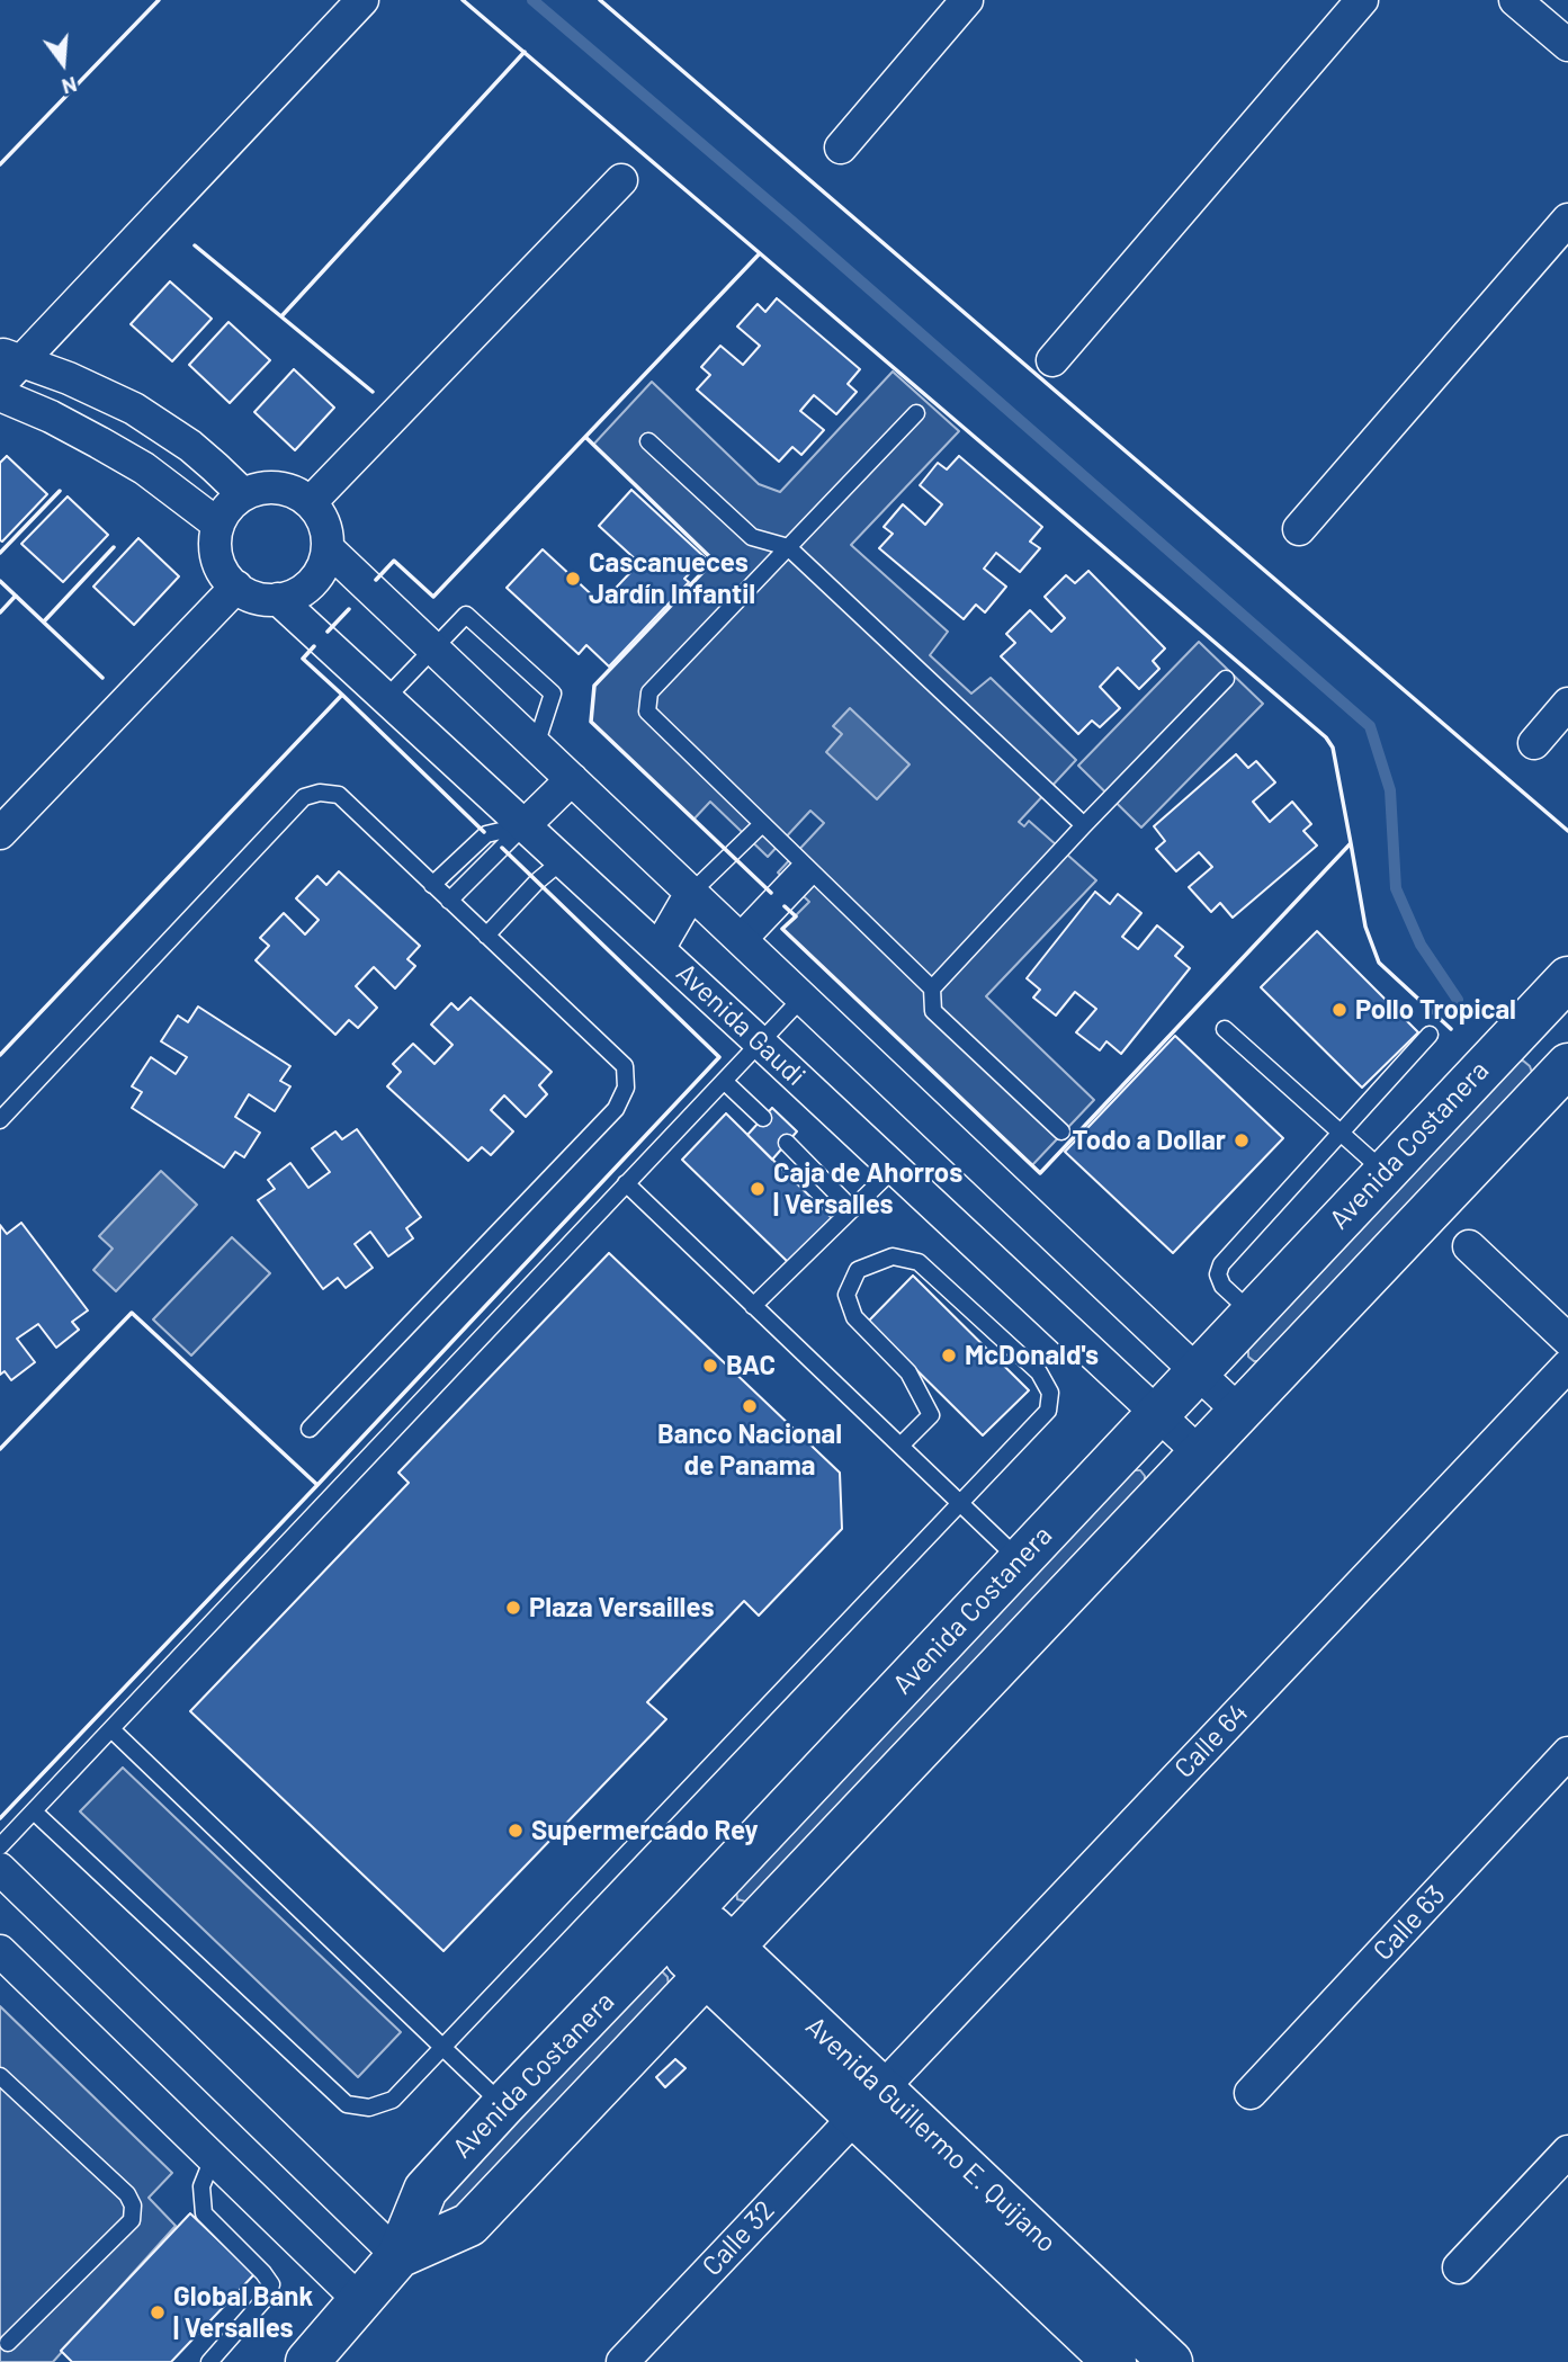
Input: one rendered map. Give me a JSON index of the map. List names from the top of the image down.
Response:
{
  "streets": {
    "street": [
      "Avenida Gaudi",
      "Avenida Costanera",
      "Calle 64",
      "Calle 63",
      "Avenida Guillermo E. Quijano",
      "Calle 32"
    ]
  },
  "crossings": [
    ["Avenida Gaudi", "Avenida Costanera"],
    ["Avenida Costanera", "Avenida Guillermo E. Quijano"],
    ["Calle 64", "Avenida Guillermo E. Quijano"],
    ["Calle 64", "Calle 32"],
    ["Avenida Guillermo E. Quijano", "Calle 32"]
  ],
  "places": [
    "Cascanueces Jardín Infantil",
    "Pollo Tropical",
    "Todo a Dollar",
    "Caja de Ahorros | Versalles",
    "McDonald's",
    "BAC",
    "Banco Nacional de Panama",
    "Plaza Versailles",
    "Supermercado Rey",
    "Global Bank | Versalles"
  ],
  "north": "bottom"
}
